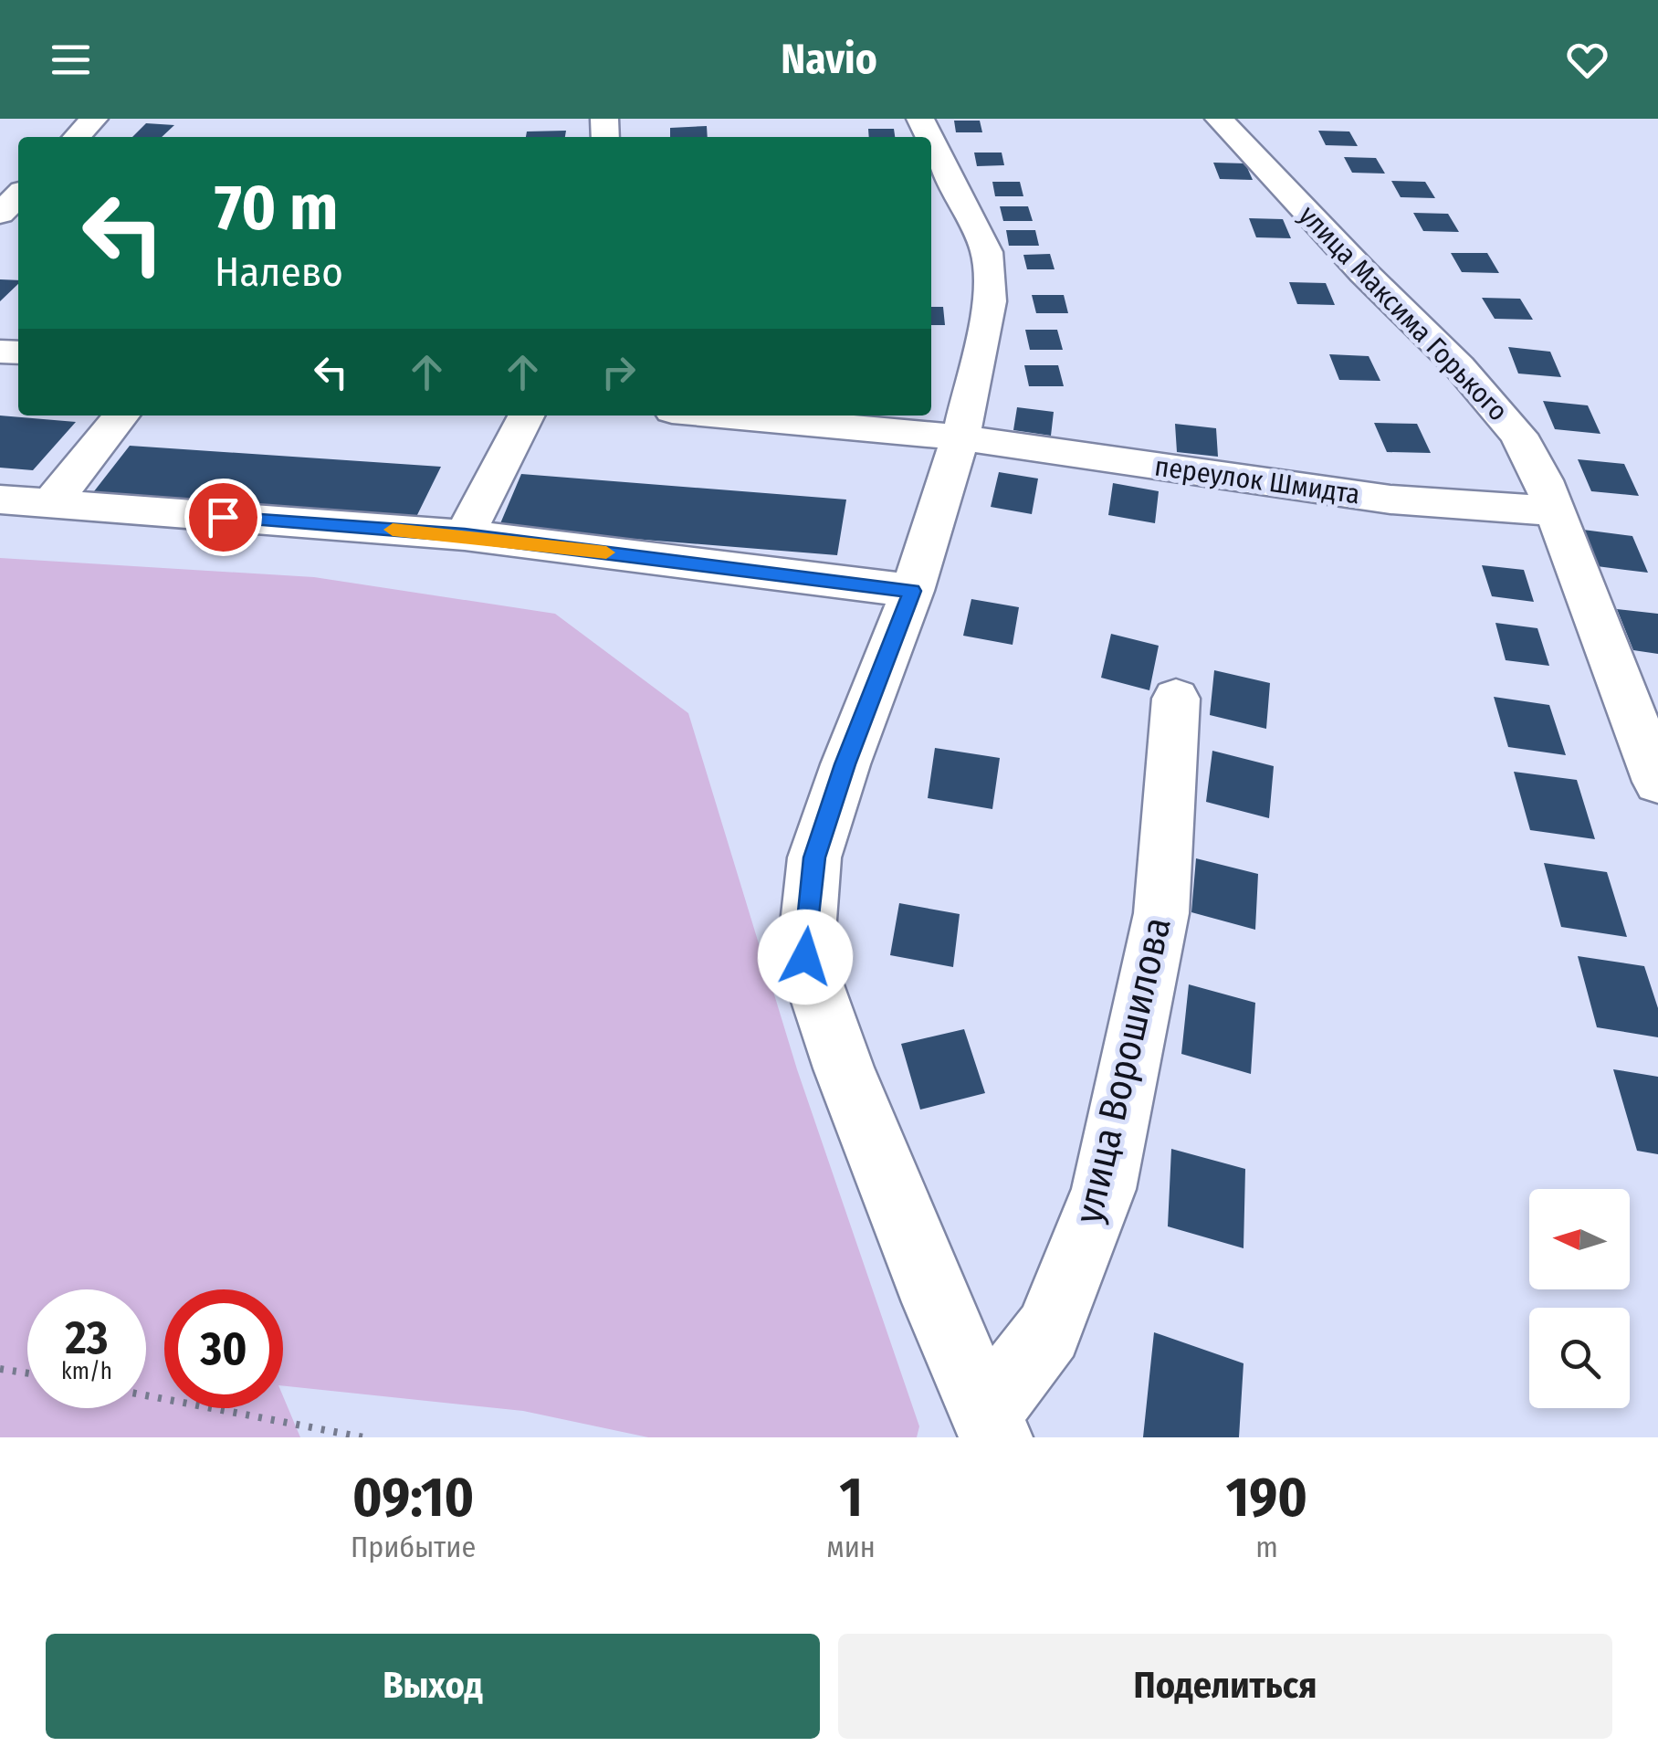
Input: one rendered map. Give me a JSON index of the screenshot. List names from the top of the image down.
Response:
{
  "streets": {
    "street": ["улица Максима Горького", "переулок Шмидта", "улица Ворошилова"]
  },
  "crossings": [
    ["улица Максима Горького", "переулок Шмидта"]
  ],
  "north": "left",
  "page": {
    "header": "Navio",
    "turn": ["70 m", "Налево"],
    "speed": "23 km/h",
    "limit": "30",
    "eta": [
      "09:10",
      "Прибытие",
      "1",
      "мин",
      "190",
      "m"
    ],
    "buttons": ["Выход", "Поделиться"]
  }
}
